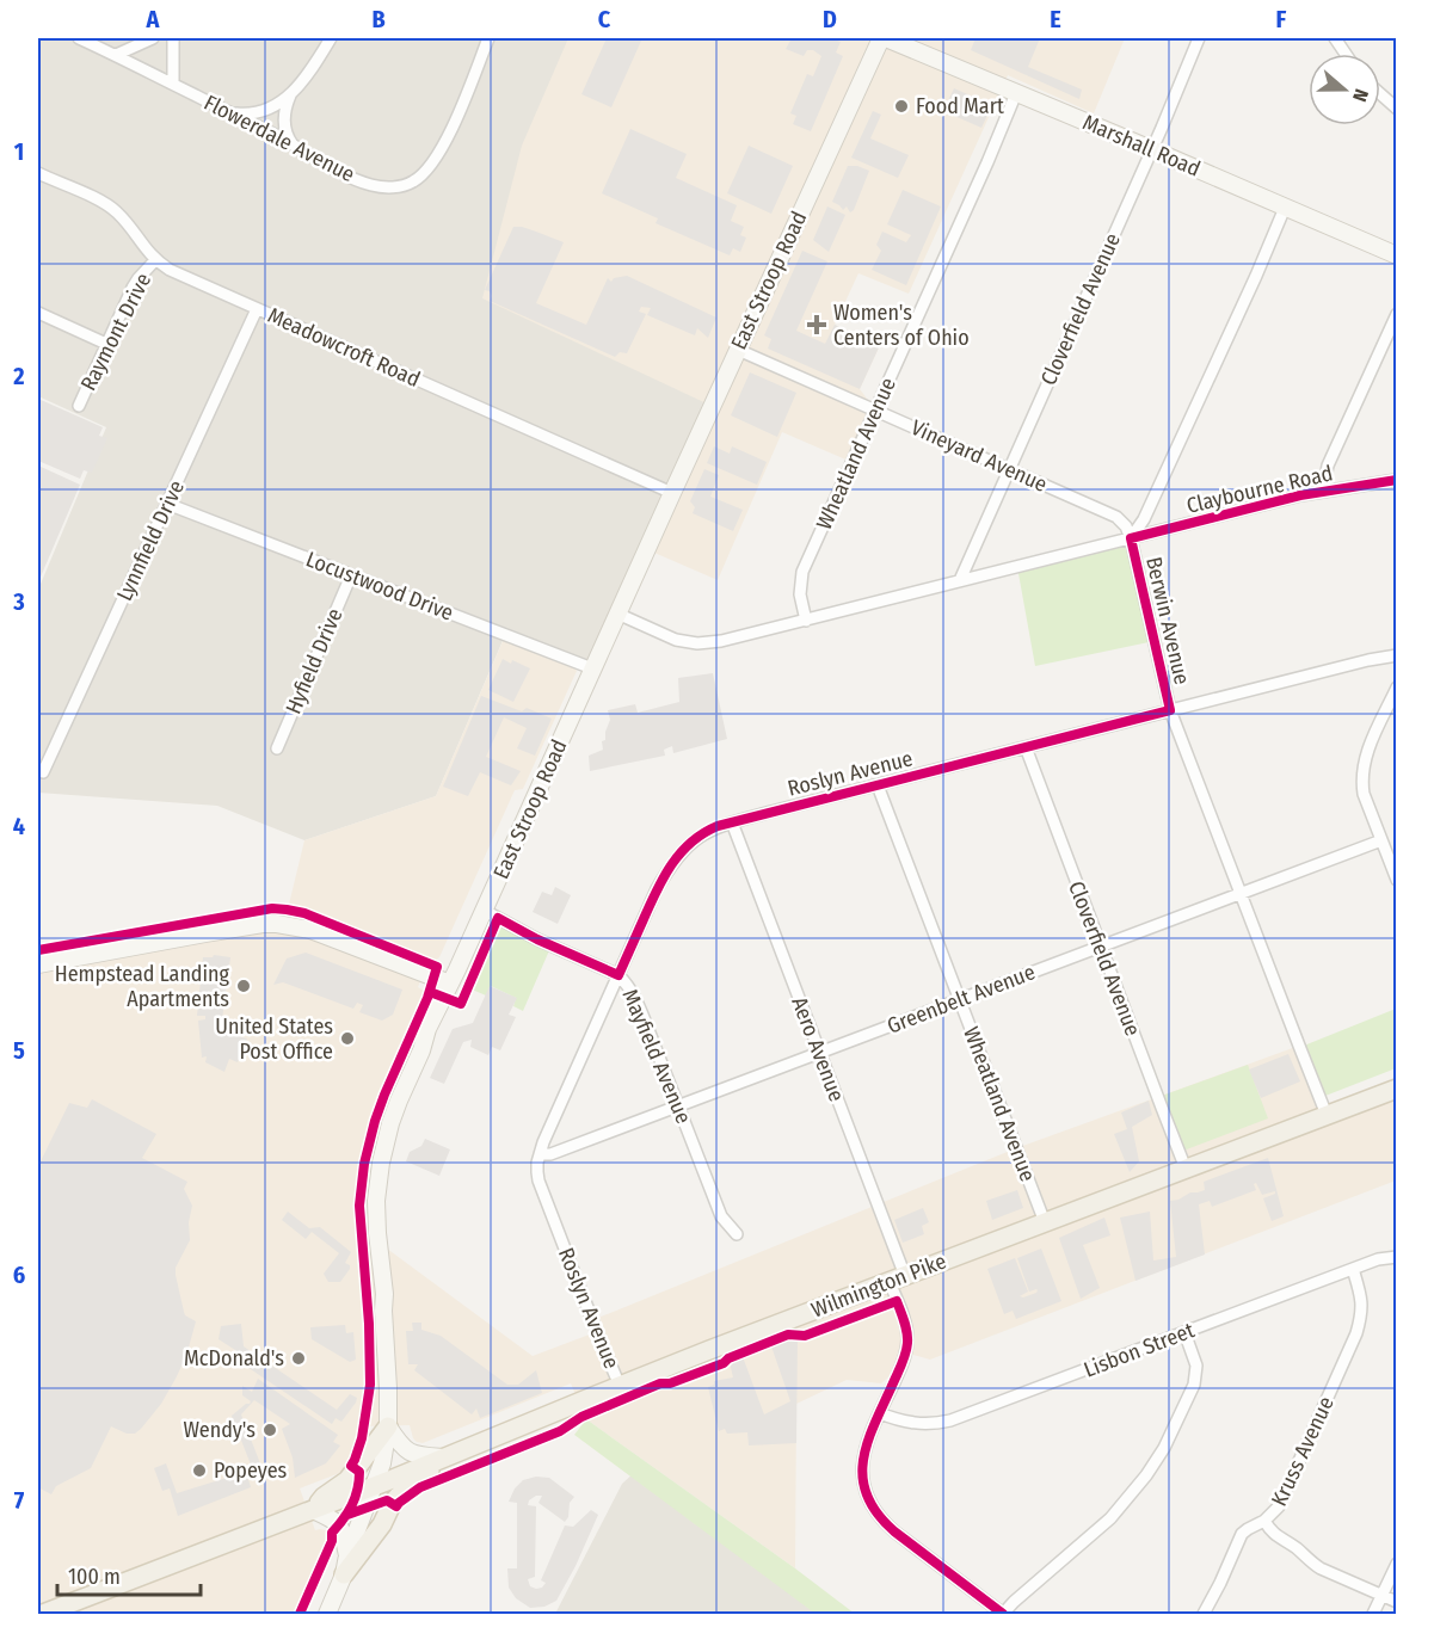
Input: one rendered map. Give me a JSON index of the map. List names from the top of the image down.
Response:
{
  "streets": {
    "main road": ["Marshall Road", "East Stroop Road", "Wilmington Pike"],
    "street": [
      "Flowerdale Avenue",
      "Cloverfield Avenue",
      "Raymont Drive",
      "Meadowcroft Road",
      "Wheatland Avenue",
      "Vineyard Avenue",
      "Claybourne Road",
      "Lynnfield Drive",
      "Locustwood Drive",
      "Berwin Avenue",
      "Hyfield Drive",
      "Roslyn Avenue",
      "Greenbelt Avenue",
      "Aero Avenue",
      "Mayfield Avenue",
      "Lisbon Street",
      "Kruss Avenue"
    ]
  },
  "crossings": [
    ["Marshall Road", "East Stroop Road"],
    ["Marshall Road", "Cloverfield Avenue"],
    ["Marshall Road", "Wheatland Avenue"],
    ["Marshall Road", "Berwin Avenue"],
    ["East Stroop Road", "Meadowcroft Road"],
    ["East Stroop Road", "Vineyard Avenue"],
    ["East Stroop Road", "Claybourne Road"],
    ["East Stroop Road", "Locustwood Drive"],
    ["East Stroop Road", "Mayfield Avenue"],
    ["East Stroop Road", "Wilmington Pike"],
    ["Cloverfield Avenue", "Vineyard Avenue"],
    ["Cloverfield Avenue", "Claybourne Road"],
    ["Cloverfield Avenue", "Roslyn Avenue"],
    ["Cloverfield Avenue", "Greenbelt Avenue"],
    ["Cloverfield Avenue", "Wilmington Pike"],
    ["Raymont Drive", "Meadowcroft Road"],
    ["Meadowcroft Road", "Lynnfield Drive"],
    ["Wheatland Avenue", "Vineyard Avenue"],
    ["Wheatland Avenue", "Claybourne Road"],
    ["Wheatland Avenue", "Roslyn Avenue"],
    ["Wheatland Avenue", "Greenbelt Avenue"],
    ["Wheatland Avenue", "Wilmington Pike"],
    ["Vineyard Avenue", "Claybourne Road"],
    ["Vineyard Avenue", "Berwin Avenue"],
    ["Claybourne Road", "Berwin Avenue"],
    ["Lynnfield Drive", "Locustwood Drive"],
    ["Locustwood Drive", "Hyfield Drive"],
    ["Berwin Avenue", "Roslyn Avenue"],
    ["Berwin Avenue", "Greenbelt Avenue"],
    ["Berwin Avenue", "Wilmington Pike"],
    ["Roslyn Avenue", "Greenbelt Avenue"],
    ["Roslyn Avenue", "Aero Avenue"],
    ["Roslyn Avenue", "Mayfield Avenue"],
    ["Roslyn Avenue", "Wilmington Pike"],
    ["Greenbelt Avenue", "Aero Avenue"],
    ["Greenbelt Avenue", "Mayfield Avenue"],
    ["Aero Avenue", "Wilmington Pike"],
    ["Aero Avenue", "Lisbon Street"],
    ["Lisbon Street", "Kruss Avenue"]
  ],
  "places": {
    "other": [
      "Food Mart",
      "Hempstead Landing Apartments",
      "United States Post Office",
      "McDonald's",
      "Wendy's",
      "Popeyes"
    ],
    "health": ["Women's Centers of Ohio"]
  },
  "scale_bar": "100 m",
  "north": "right",
  "grid": {
    "columns": [
      "A",
      "B",
      "C",
      "D",
      "E",
      "F"
    ],
    "rows": [
      "1",
      "2",
      "3",
      "4",
      "5",
      "6",
      "7"
    ]
  }
}
